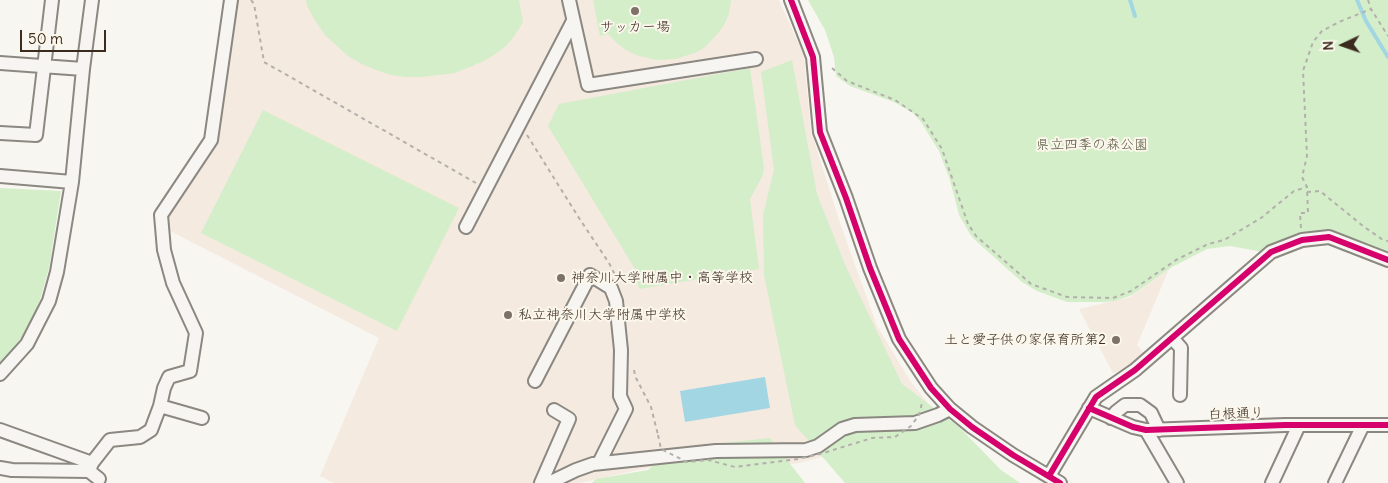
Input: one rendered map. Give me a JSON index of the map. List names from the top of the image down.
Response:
{
  "streets": {
    "street": ["白根通り"]
  },
  "parks": ["県立四季の森公園"],
  "places": [
    "サッカー場",
    "神奈川大学附属中・高等学校",
    "私立神奈川大学附属中学校",
    "土と愛子供の家保育所第2"
  ],
  "scale_bar": "50 m",
  "north": "left"
}
